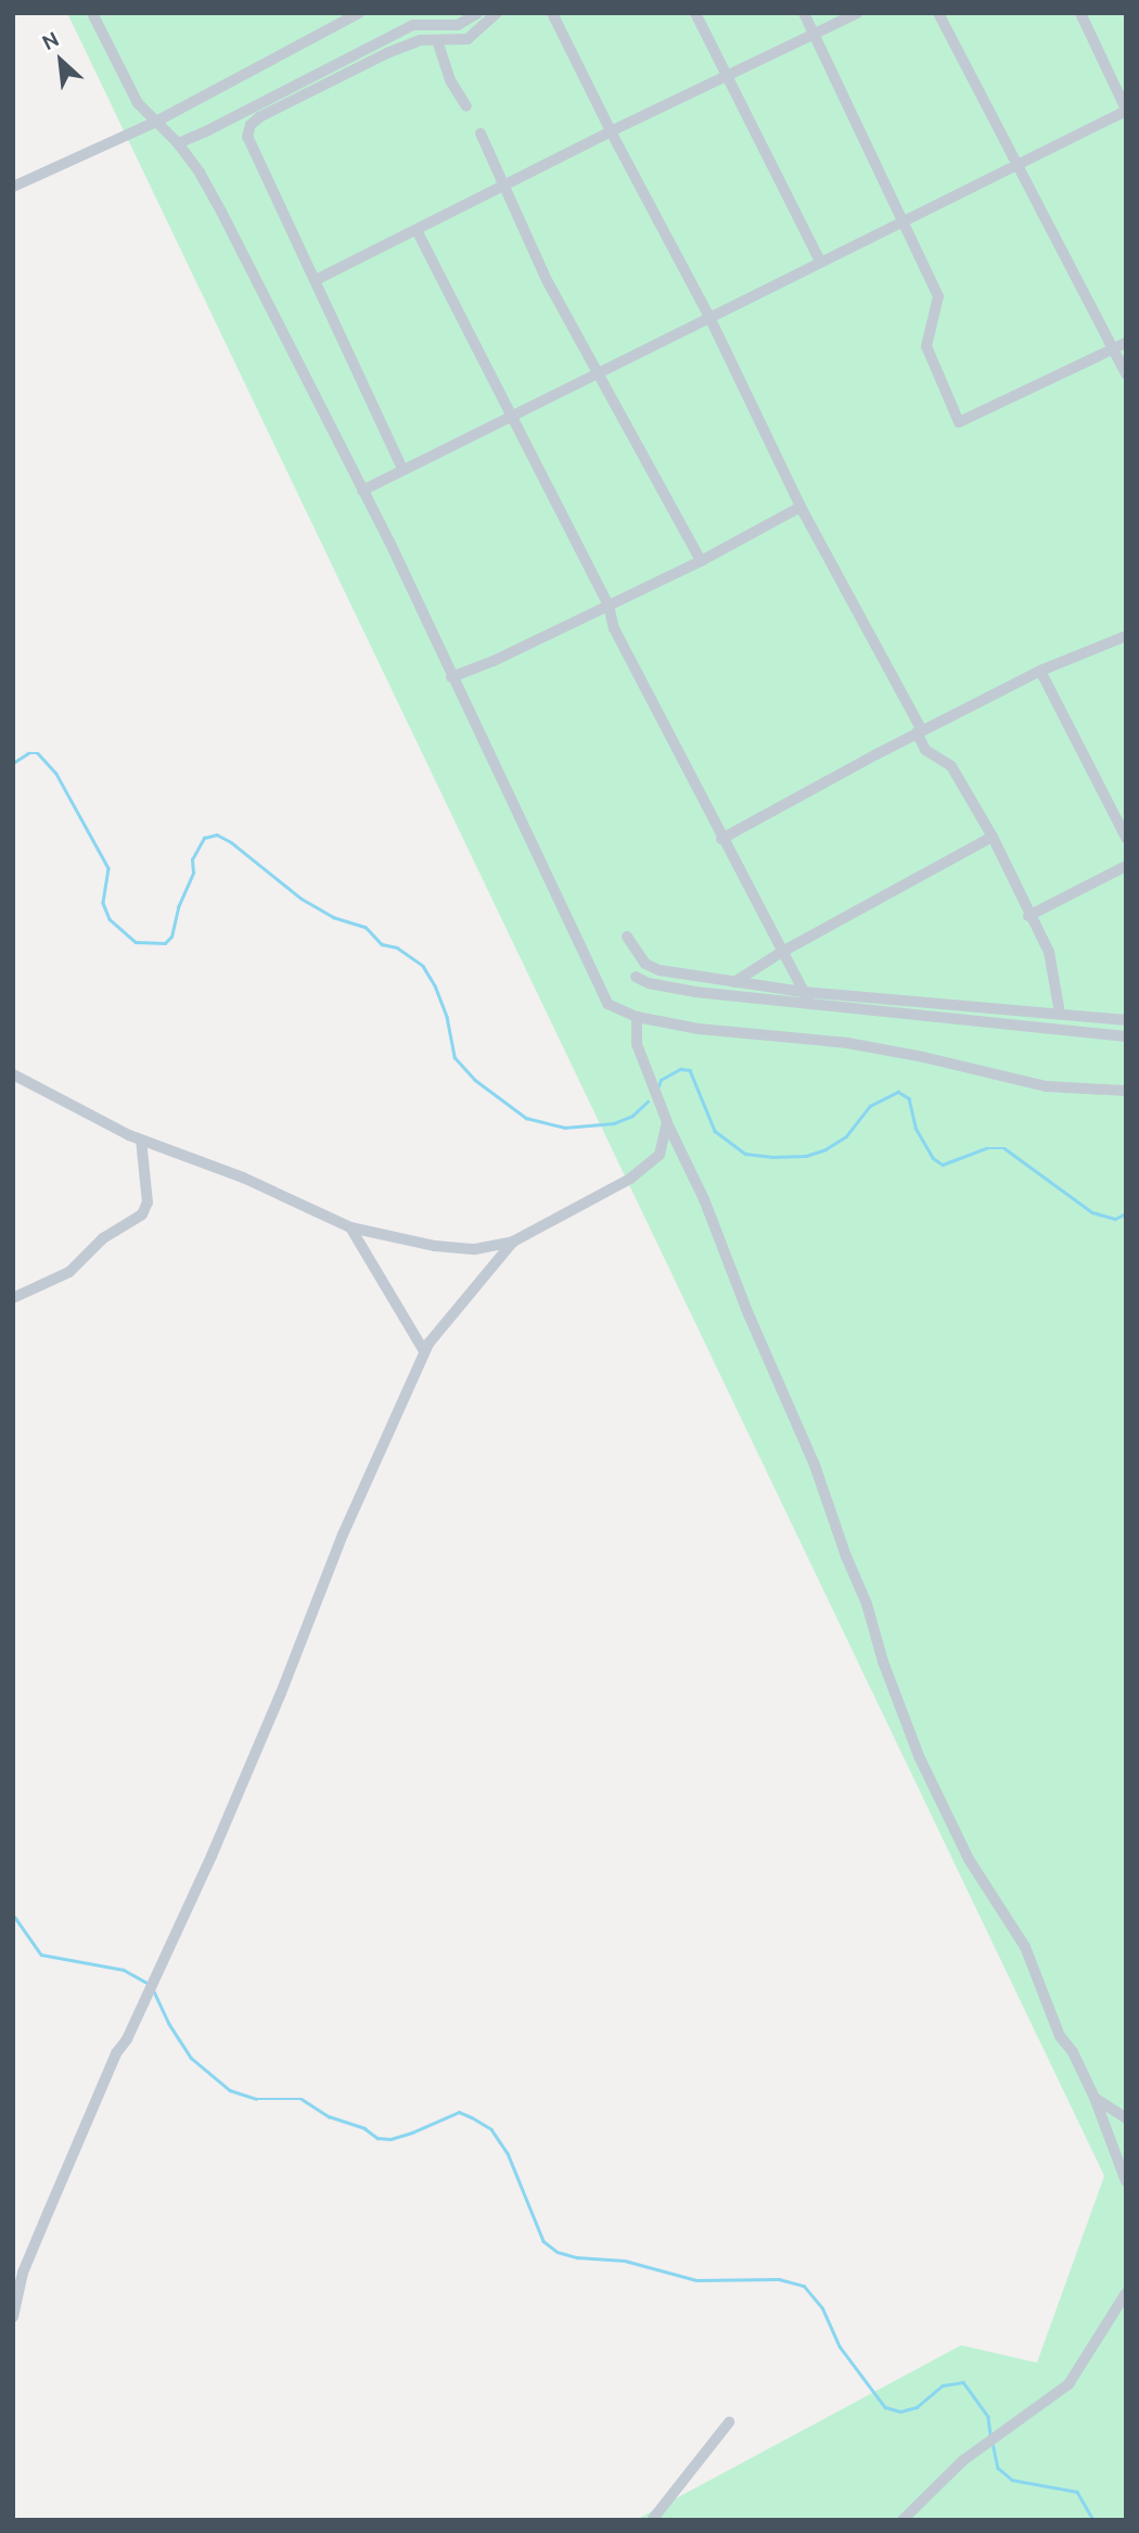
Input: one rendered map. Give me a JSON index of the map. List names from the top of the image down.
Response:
{
  "north": "top left"
}
